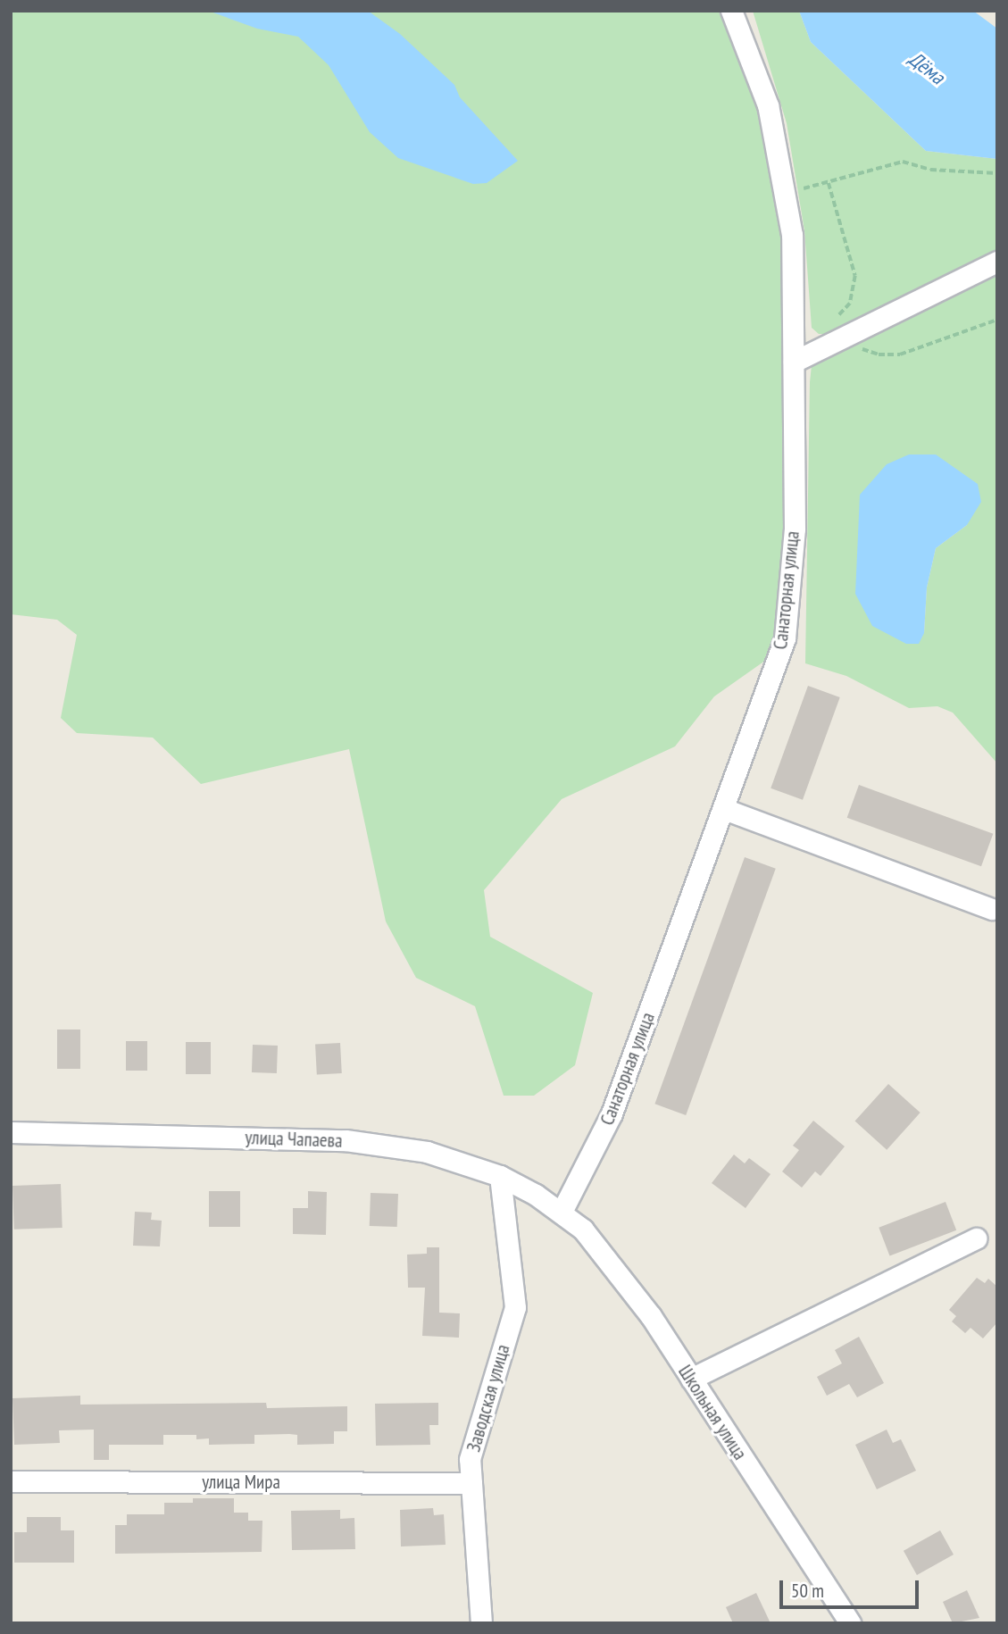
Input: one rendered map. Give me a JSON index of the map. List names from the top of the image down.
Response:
{
  "streets": {
    "street": [
      "Санаторная улица",
      "улица Чапаева",
      "Заводская улица",
      "Школьная улица",
      "улица Мира"
    ]
  },
  "crossings": [
    ["Санаторная улица", "улица Чапаева"],
    ["Санаторная улица", "Школьная улица"],
    ["улица Чапаева", "Заводская улица"],
    ["улица Чапаева", "Школьная улица"],
    ["Заводская улица", "улица Мира"]
  ],
  "water": ["Дёма"],
  "scale_bar": "50 m"
}
